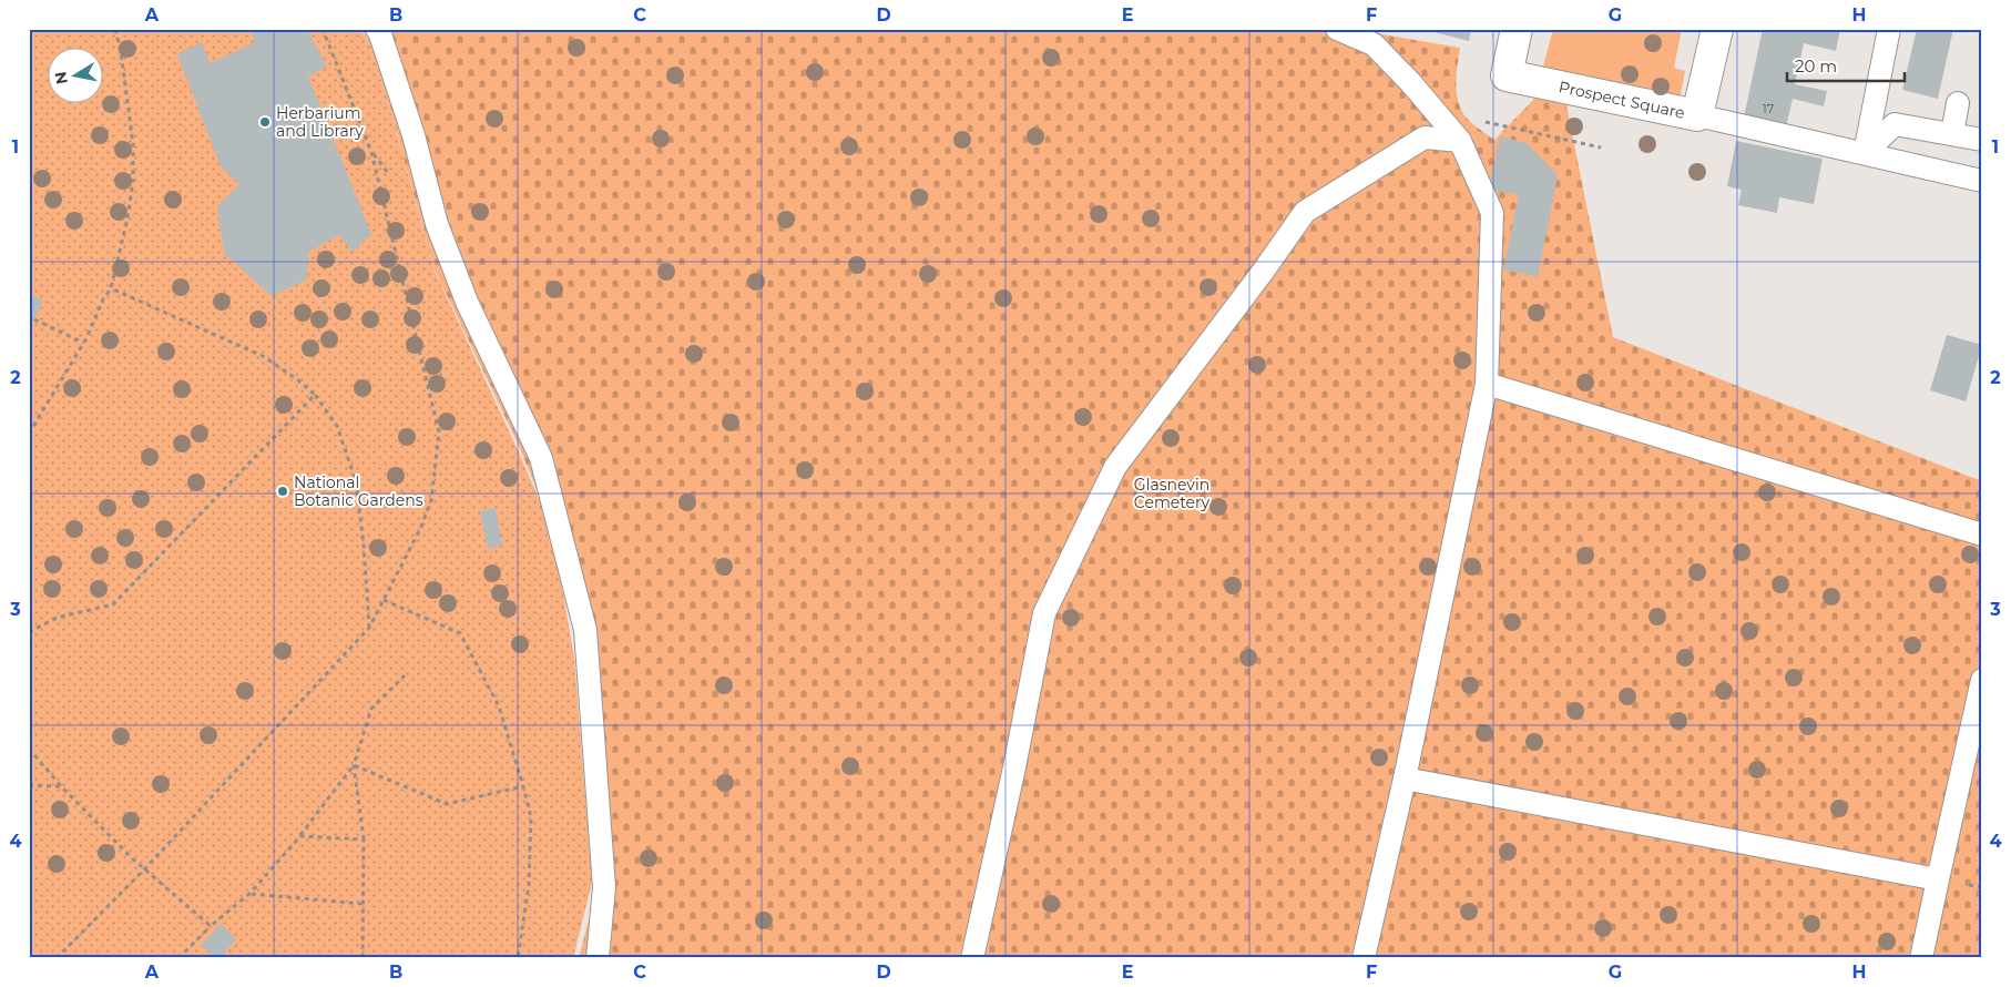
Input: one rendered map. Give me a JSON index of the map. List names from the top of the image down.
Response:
{
  "streets": {
    "street": ["Prospect Square"]
  },
  "parks": ["Glasnevin Cemetery"],
  "places": ["Herbarium and Library", "National Botanic Gardens"],
  "house_numbers": ["17"],
  "scale_bar": "20 m",
  "north": "left",
  "grid": {
    "columns": [
      "A",
      "B",
      "C",
      "D",
      "E",
      "F",
      "G",
      "H"
    ],
    "rows": [
      "1",
      "2",
      "3",
      "4"
    ]
  }
}
